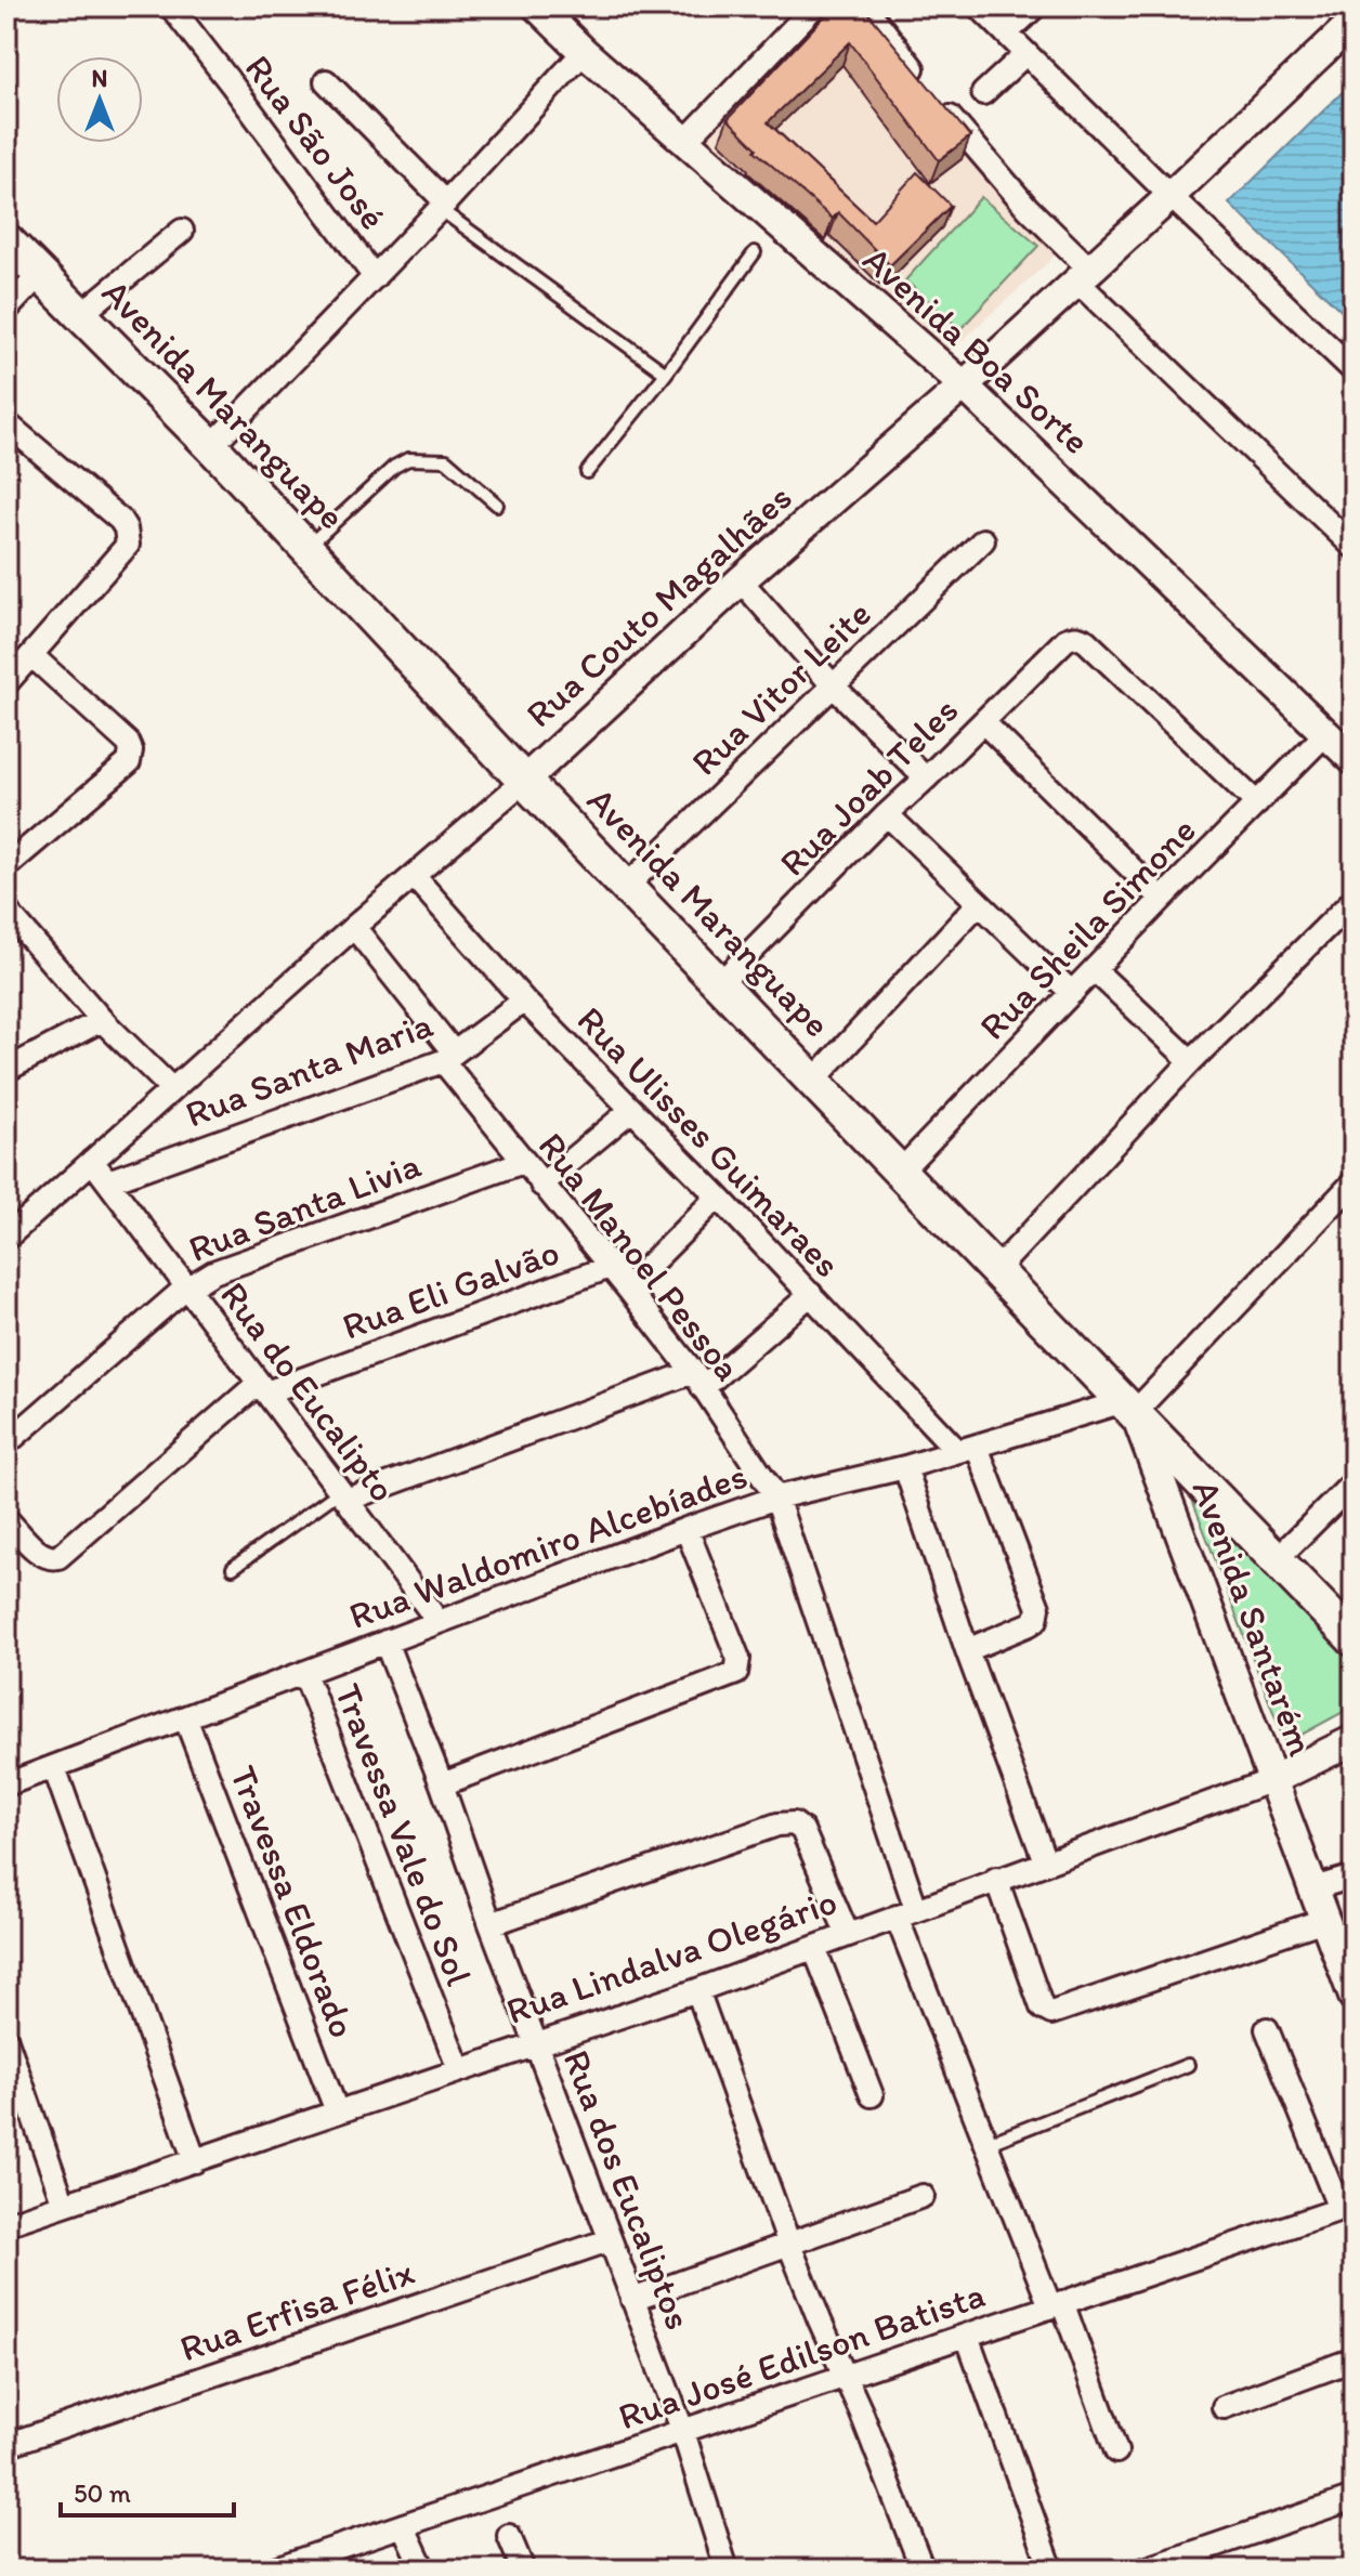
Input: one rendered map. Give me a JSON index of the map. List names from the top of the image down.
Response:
{
  "streets": {
    "main road": ["Avenida Maranguape"],
    "street": [
      "Rua São José",
      "Avenida Boa Sorte",
      "Rua Couto Magalhães",
      "Rua Vitor Leite",
      "Rua Joab Teles",
      "Rua Sheila Simone",
      "Rua Santa Maria",
      "Rua Ulisses Guimaraes",
      "Rua Santa Livia",
      "Rua Manoel Pessoa",
      "Rua Eli Galvão",
      "Rua do Eucalipto",
      "Rua Waldomiro Alcebíades",
      "Avenida Santarém",
      "Travessa Vale do Sol",
      "Travessa Eldorado",
      "Rua Lindalva Olegário",
      "Rua dos Eucaliptos",
      "Rua Erfisa Félix",
      "Rua José Edilson Batista"
    ]
  },
  "crossings": [
    ["Avenida Boa Sorte", "Rua Couto Magalhães"],
    ["Avenida Boa Sorte", "Rua Sheila Simone"],
    ["Avenida Maranguape", "Rua Couto Magalhães"],
    ["Avenida Maranguape", "Rua Vitor Leite"],
    ["Avenida Maranguape", "Rua Joab Teles"],
    ["Avenida Maranguape", "Rua Sheila Simone"],
    ["Avenida Maranguape", "Rua Waldomiro Alcebíades"],
    ["Avenida Maranguape", "Avenida Santarém"],
    ["Rua Couto Magalhães", "Rua Ulisses Guimaraes"],
    ["Rua Couto Magalhães", "Rua Manoel Pessoa"],
    ["Rua Couto Magalhães", "Rua do Eucalipto"],
    ["Rua Joab Teles", "Rua Sheila Simone"],
    ["Rua Santa Maria", "Rua Ulisses Guimaraes"],
    ["Rua Santa Maria", "Rua Manoel Pessoa"],
    ["Rua Santa Maria", "Rua do Eucalipto"],
    ["Rua Ulisses Guimaraes", "Rua Waldomiro Alcebíades"],
    ["Rua Santa Livia", "Rua Manoel Pessoa"],
    ["Rua Santa Livia", "Rua do Eucalipto"],
    ["Rua Manoel Pessoa", "Rua Eli Galvão"],
    ["Rua Manoel Pessoa", "Rua Waldomiro Alcebíades"],
    ["Rua Manoel Pessoa", "Rua Lindalva Olegário"],
    ["Rua Manoel Pessoa", "Rua José Edilson Batista"],
    ["Rua Eli Galvão", "Rua do Eucalipto"],
    ["Rua do Eucalipto", "Rua Waldomiro Alcebíades"],
    ["Rua Waldomiro Alcebíades", "Avenida Santarém"],
    ["Rua Waldomiro Alcebíades", "Travessa Vale do Sol"],
    ["Rua Waldomiro Alcebíades", "Travessa Eldorado"],
    ["Rua Waldomiro Alcebíades", "Rua dos Eucaliptos"],
    ["Avenida Santarém", "Rua Lindalva Olegário"],
    ["Travessa Vale do Sol", "Rua Lindalva Olegário"],
    ["Travessa Eldorado", "Rua Lindalva Olegário"],
    ["Rua Lindalva Olegário", "Rua dos Eucaliptos"],
    ["Rua dos Eucaliptos", "Rua Erfisa Félix"],
    ["Rua dos Eucaliptos", "Rua José Edilson Batista"]
  ],
  "scale_bar": "50 m",
  "north": "top"
}
